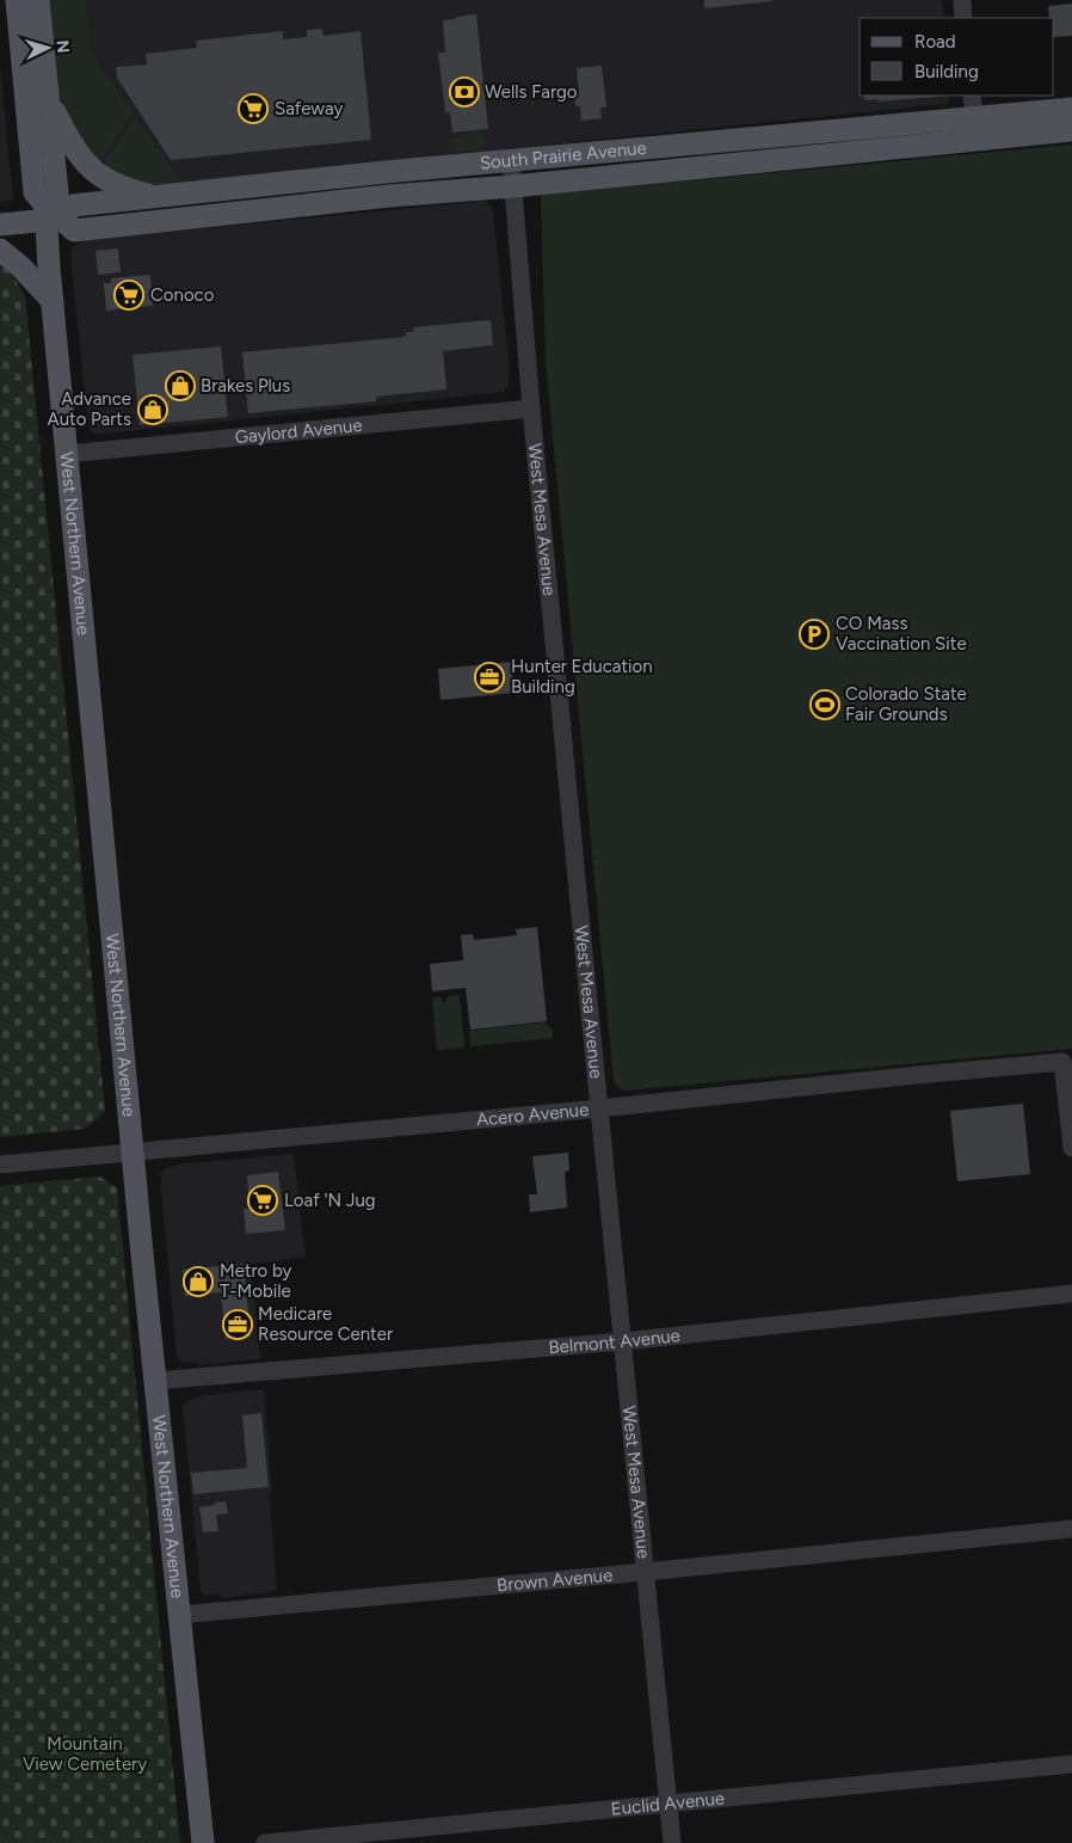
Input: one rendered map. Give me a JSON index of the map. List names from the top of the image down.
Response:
{
  "streets": {
    "main road": ["South Prairie Avenue", "West Northern Avenue"],
    "street": [
      "Gaylord Avenue",
      "West Mesa Avenue",
      "Acero Avenue",
      "Belmont Avenue",
      "Brown Avenue",
      "Euclid Avenue"
    ]
  },
  "crossings": [
    ["South Prairie Avenue", "West Mesa Avenue"],
    ["South Prairie Avenue", "West Northern Avenue"],
    ["Gaylord Avenue", "West Mesa Avenue"],
    ["Gaylord Avenue", "West Northern Avenue"],
    ["West Mesa Avenue", "Acero Avenue"],
    ["West Mesa Avenue", "Belmont Avenue"],
    ["West Mesa Avenue", "Brown Avenue"],
    ["West Mesa Avenue", "Euclid Avenue"],
    ["West Northern Avenue", "Acero Avenue"],
    ["West Northern Avenue", "Belmont Avenue"],
    ["West Northern Avenue", "Brown Avenue"]
  ],
  "parks": ["Mountain View Cemetery"],
  "places": {
    "bank": ["Wells Fargo"],
    "supermarket": ["Safeway", "Conoco", "Loaf 'N Jug"],
    "shop": ["Brakes Plus", "Advance Auto Parts", "Metro by T-Mobile"],
    "parking": ["CO Mass Vaccination Site"],
    "office": ["Hunter Education Building", "Medicare Resource Center"],
    "sports": ["Colorado State Fair Grounds"]
  },
  "legend": ["Road", "Building"],
  "north": "right"
}
